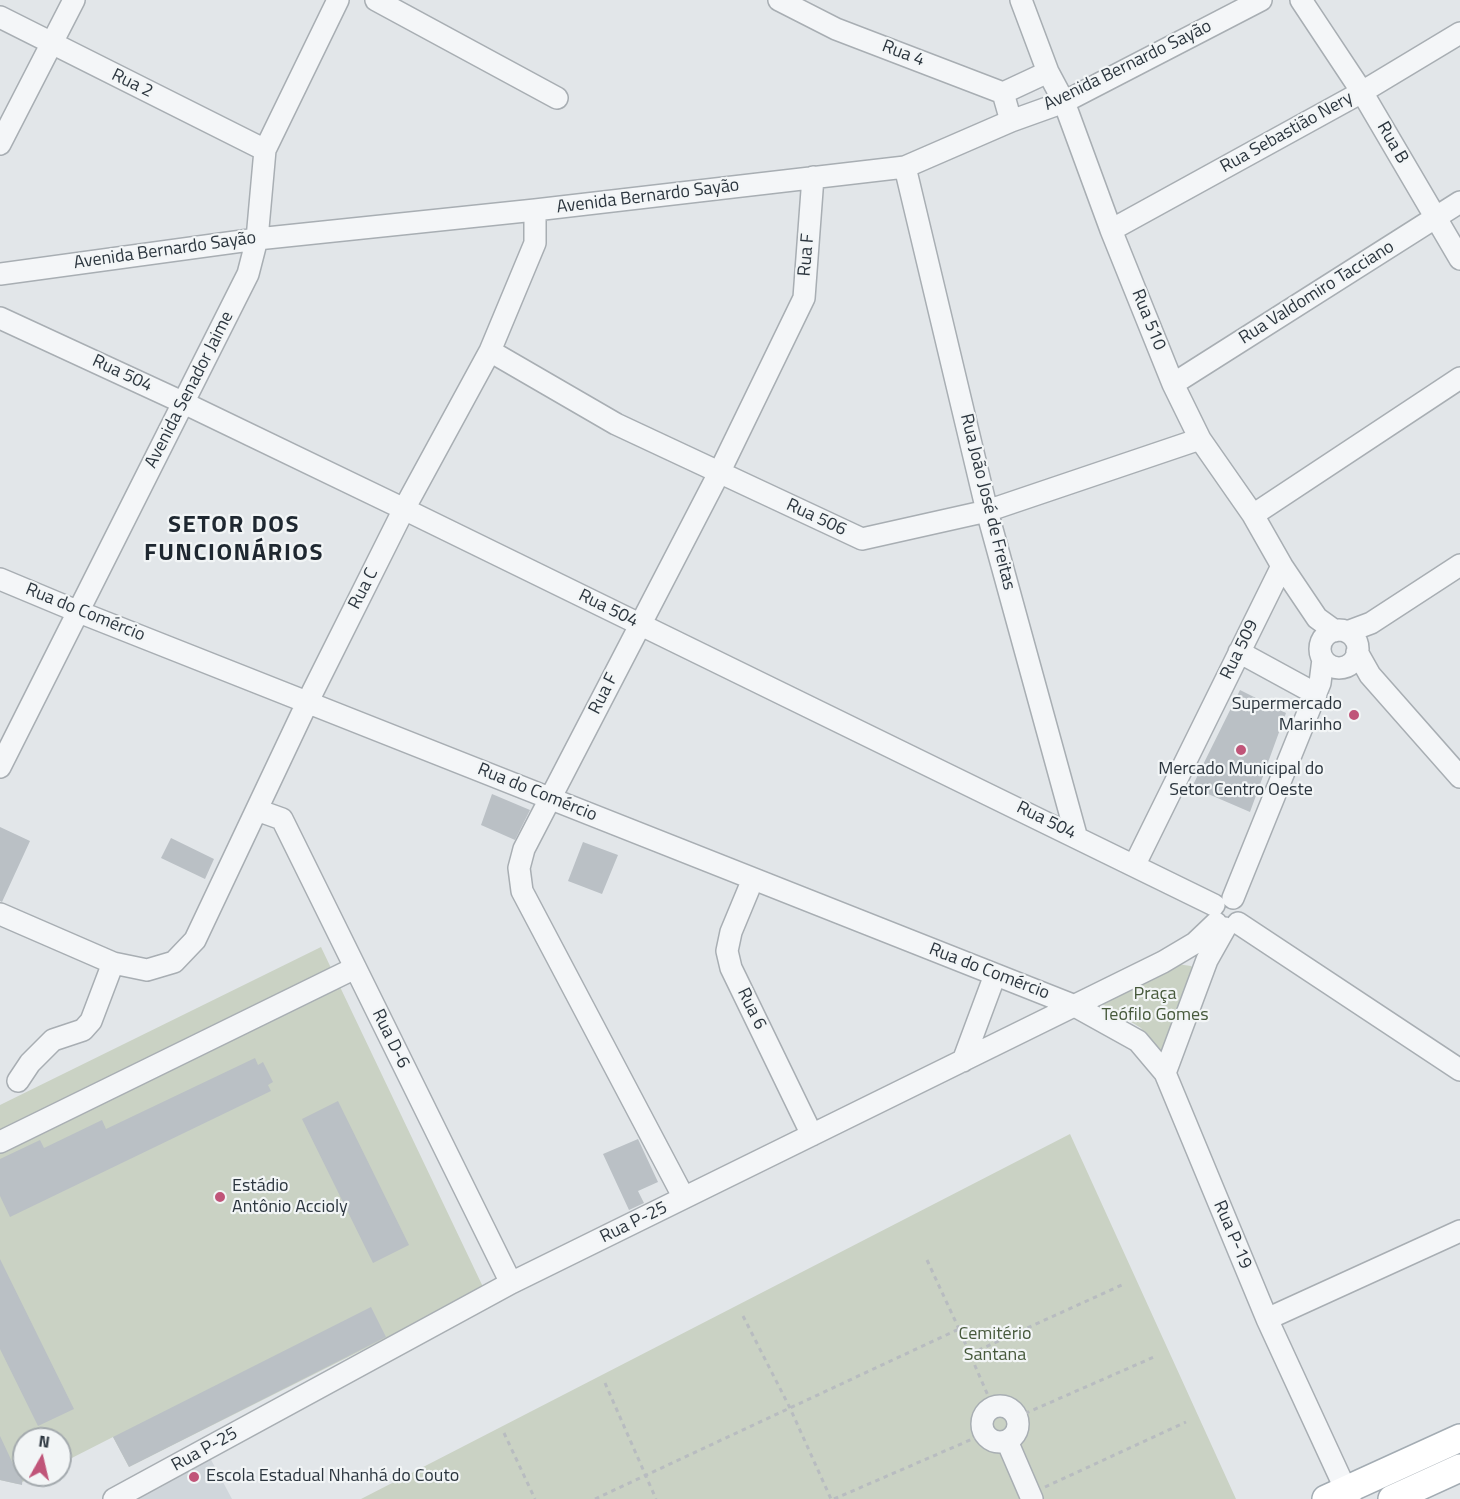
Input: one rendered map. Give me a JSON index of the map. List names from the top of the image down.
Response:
{
  "streets": {
    "street": [
      "Rua 4",
      "Avenida Bernardo Sayão",
      "Rua 2",
      "Rua Sebastião Nery",
      "Rua B",
      "Rua F",
      "Rua Valdomiro Tacciano",
      "Rua 510",
      "Rua 504",
      "Avenida Senador Jaime",
      "Rua João José de Freitas",
      "Rua 506",
      "Rua C",
      "Rua do Comércio",
      "Rua 509",
      "Rua 6",
      "Rua D-6",
      "Rua P-25",
      "Rua P-19"
    ]
  },
  "crossings": [
    ["Avenida Bernardo Sayão", "Rua F"],
    ["Avenida Bernardo Sayão", "Rua 510"],
    ["Avenida Bernardo Sayão", "Avenida Senador Jaime"],
    ["Avenida Bernardo Sayão", "Rua João José de Freitas"],
    ["Avenida Bernardo Sayão", "Rua C"],
    ["Rua 2", "Avenida Senador Jaime"],
    ["Rua Sebastião Nery", "Rua B"],
    ["Rua Sebastião Nery", "Rua 510"],
    ["Rua B", "Rua Valdomiro Tacciano"],
    ["Rua F", "Rua 504"],
    ["Rua F", "Rua 506"],
    ["Rua F", "Rua do Comércio"],
    ["Rua F", "Rua P-25"],
    ["Rua Valdomiro Tacciano", "Rua 510"],
    ["Rua 510", "Rua 506"],
    ["Rua 510", "Rua 509"],
    ["Rua 510", "Rua P-25"],
    ["Rua 504", "Avenida Senador Jaime"],
    ["Rua 504", "Rua João José de Freitas"],
    ["Rua 504", "Rua C"],
    ["Rua 504", "Rua 509"],
    ["Rua 504", "Rua P-25"],
    ["Avenida Senador Jaime", "Rua do Comércio"],
    ["Rua João José de Freitas", "Rua 506"],
    ["Rua 506", "Rua C"],
    ["Rua C", "Rua do Comércio"],
    ["Rua C", "Rua D-6"],
    ["Rua do Comércio", "Rua 6"],
    ["Rua do Comércio", "Rua P-25"],
    ["Rua do Comércio", "Rua P-19"],
    ["Rua 6", "Rua P-25"],
    ["Rua D-6", "Rua P-25"],
    ["Rua P-25", "Rua P-19"]
  ],
  "districts": ["SETOR DOS FUNCIONÁRIOS"],
  "parks": ["Praça Teófilo Gomes", "Cemitério Santana"],
  "places": [
    "Supermercado Marinho",
    "Mercado Municipal do Setor Centro Oeste",
    "Estádio Antônio Accioly",
    "Escola Estadual Nhanhá do Couto"
  ],
  "north": "top"
}
